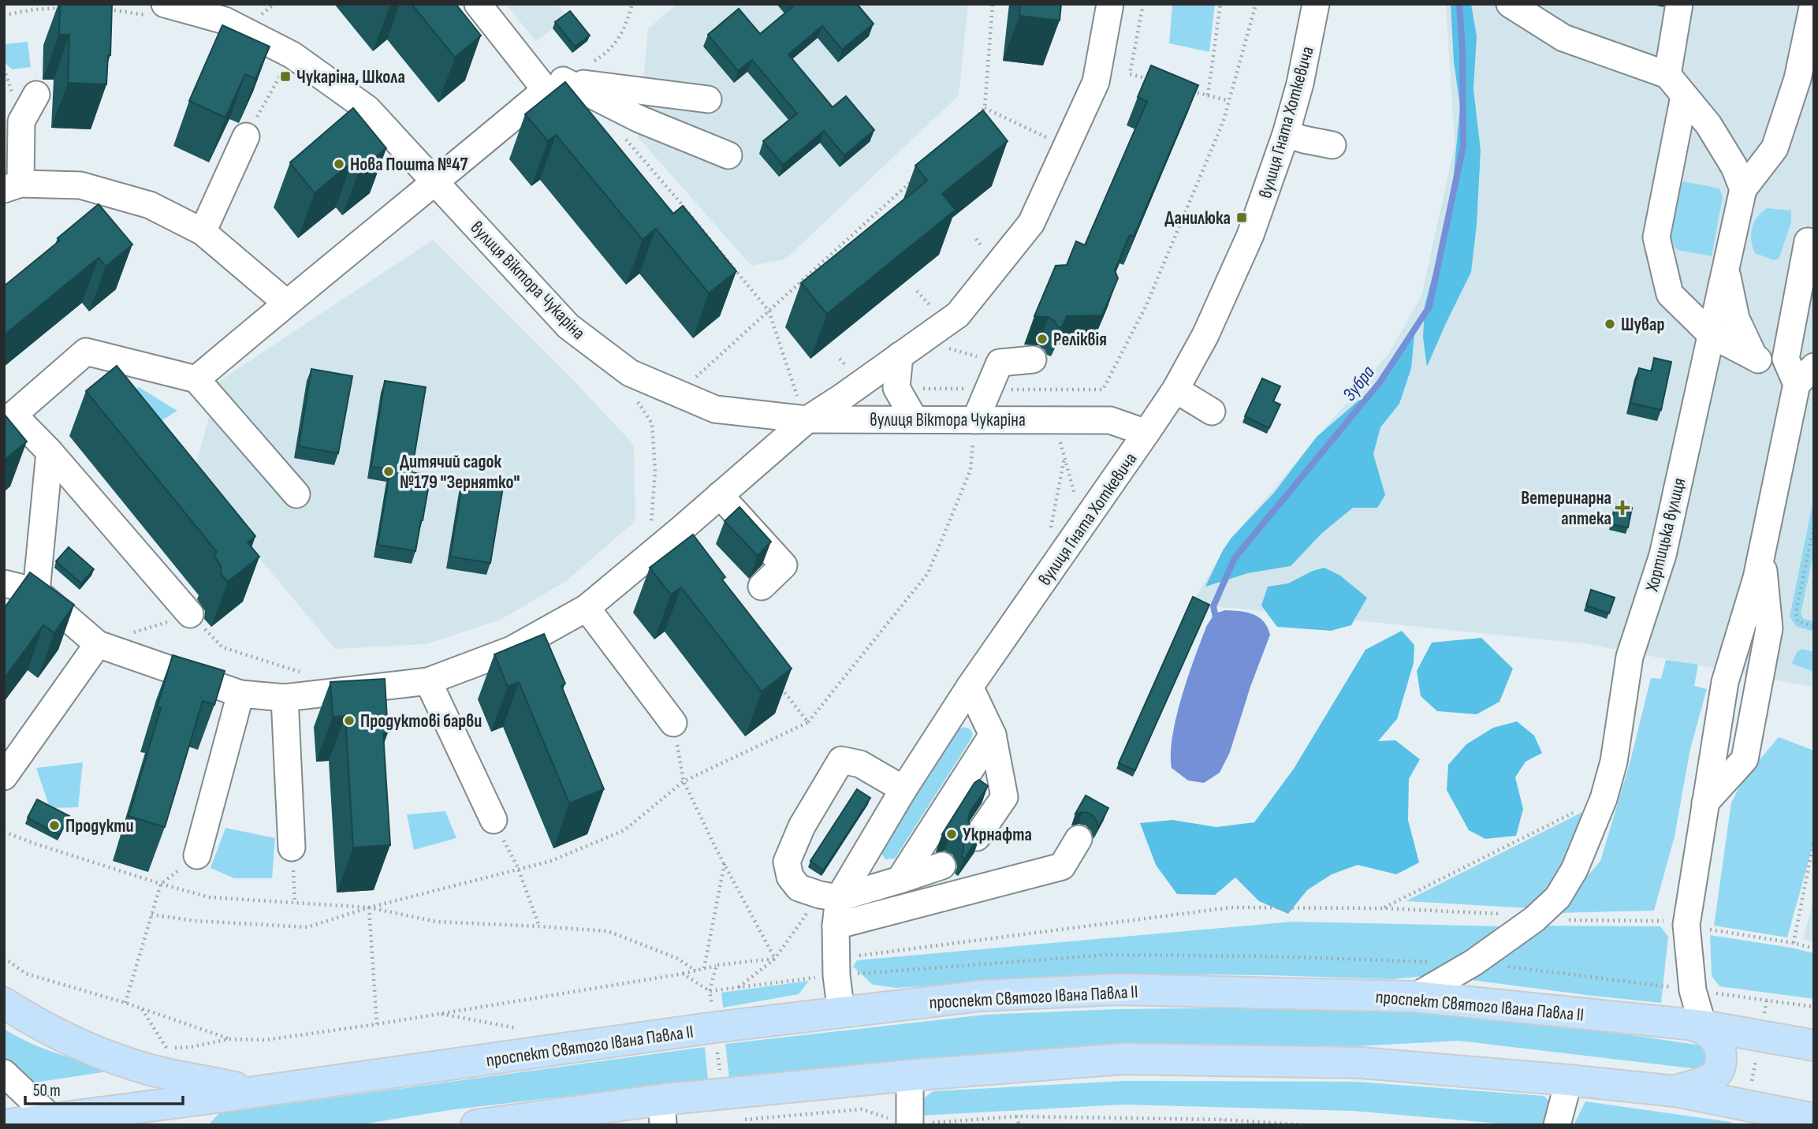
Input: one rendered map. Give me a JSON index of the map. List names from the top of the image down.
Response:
{
  "streets": {
    "main road": ["проспект Святого Івана Павла II"],
    "street": ["вулиця Гната Хоткевича", "вулиця Віктора Чукаріна", "Хортицька вулиця"]
  },
  "crossings": [
    ["вулиця Гната Хоткевича", "вулиця Віктора Чукаріна"],
    ["вулиця Гната Хоткевича", "проспект Святого Івана Павла II"]
  ],
  "water": ["Зубра"],
  "places": {
    "transit": ["Чукаріна, Школа", "Данилюка"],
    "other": [
      "Нова Пошта №47",
      "Шувар",
      "Реліквія",
      "Дитячий садок №179 \"Зернятко\"",
      "Продуктові барви",
      "Продукти",
      "Укрнафта"
    ],
    "health": ["Ветеринарна аптека"]
  },
  "scale_bar": "50 m"
}
